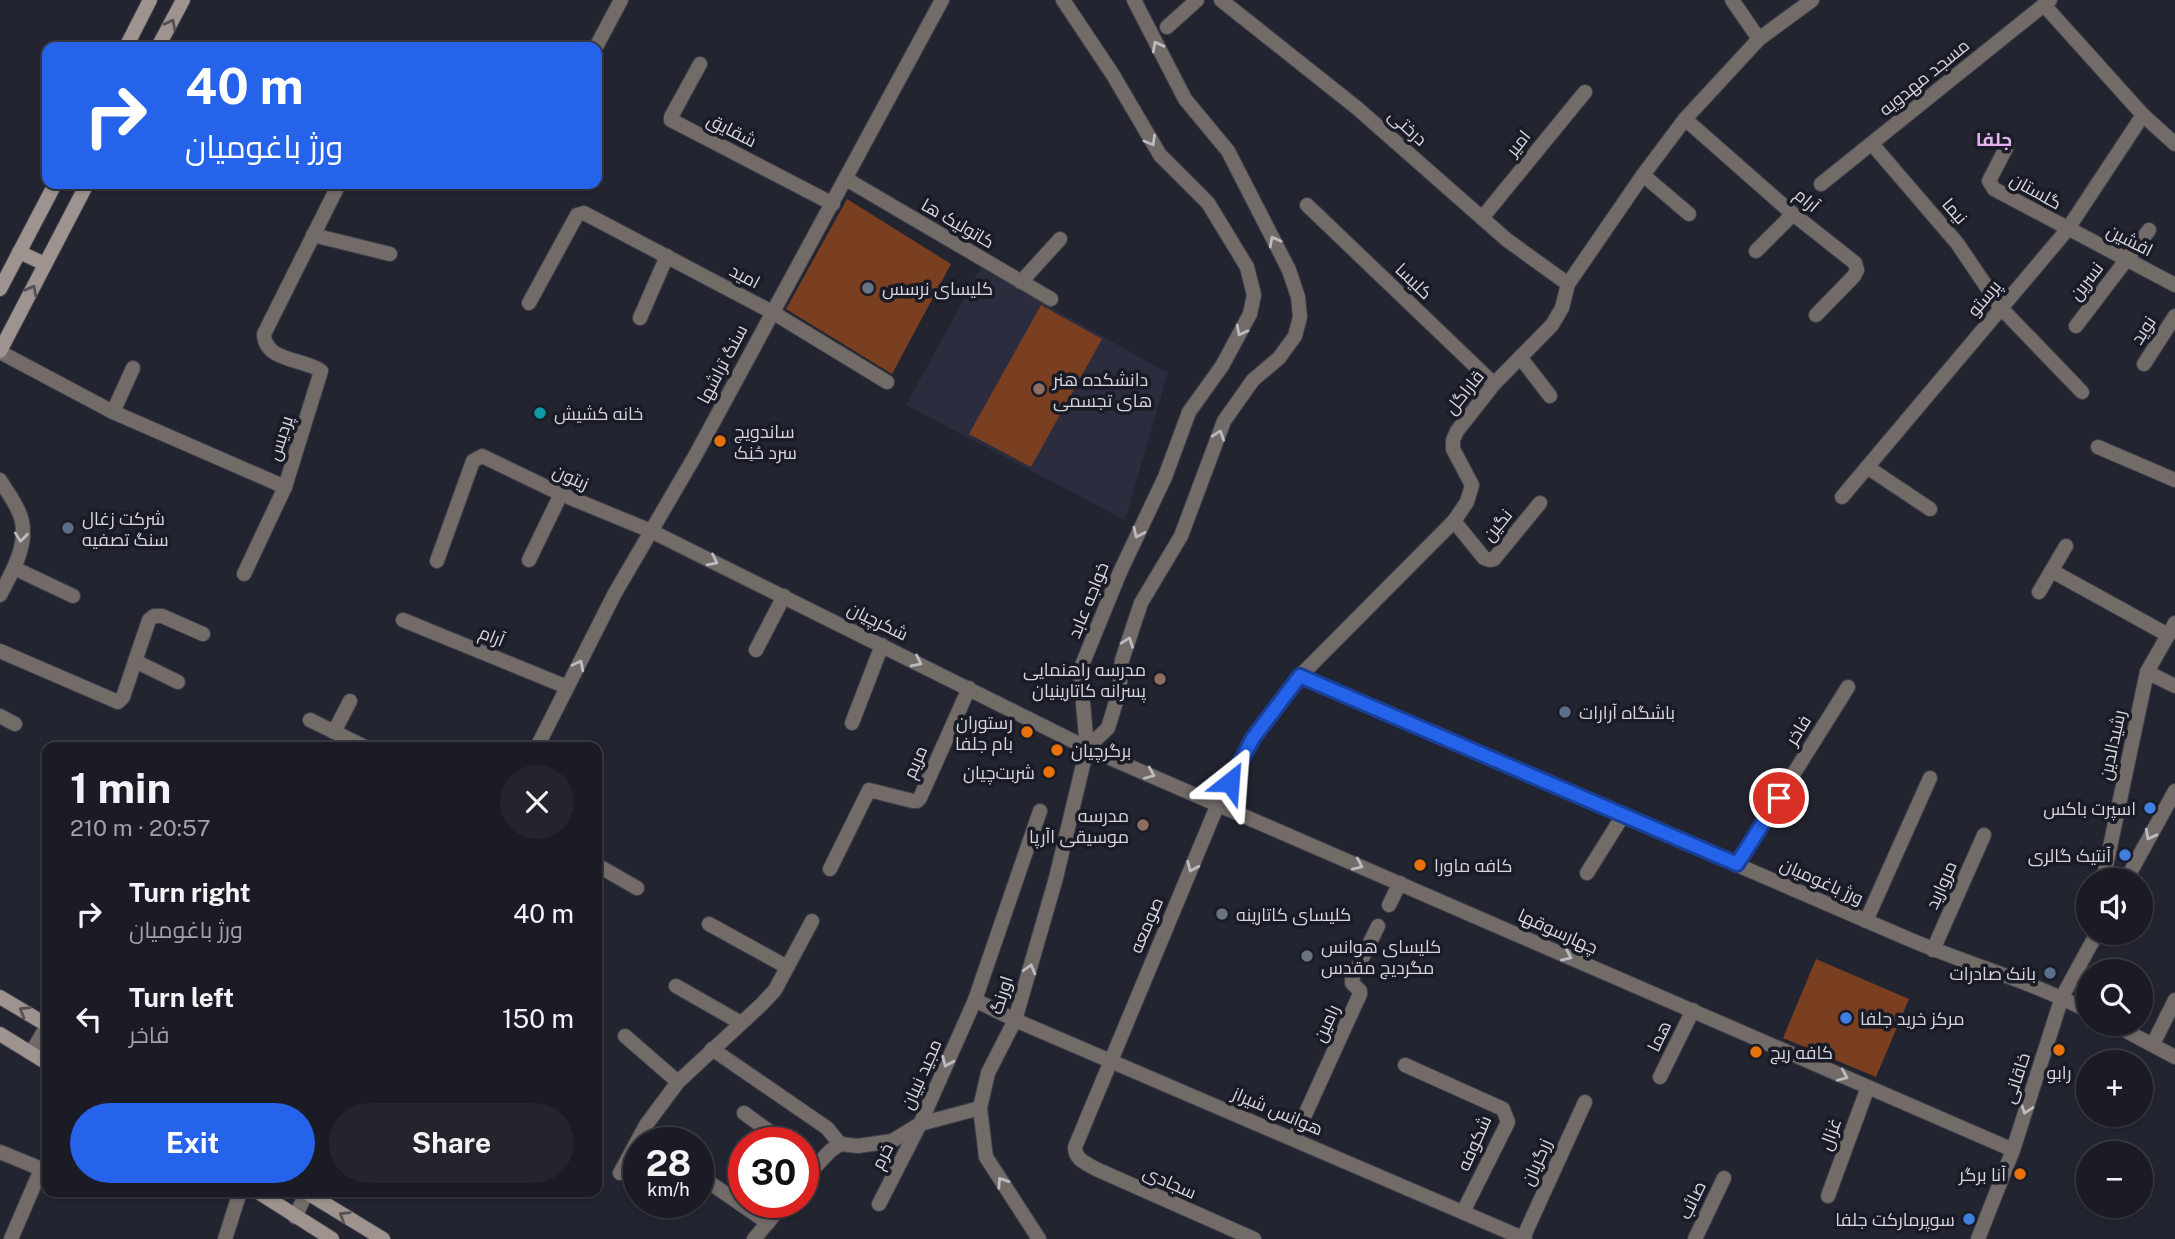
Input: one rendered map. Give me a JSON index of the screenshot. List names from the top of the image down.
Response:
{
  "streets": {
    "street": [
      "مسجد مهدویه",
      "درختی",
      "شقایق",
      "امیر",
      "گلستان",
      "آرام",
      "نیما",
      "کاتولیک ها",
      "افشین",
      "امید",
      "کلیسا",
      "نسرین",
      "پرستو",
      "نوید",
      "سنگ تراشها",
      "قاراگل",
      "پردیس",
      "زیتون",
      "نگین",
      "خواجه عابد",
      "شکرچیان",
      "فاخر",
      "رشیدالدین",
      "مریم",
      "ورژ باغومیان",
      "مروارید",
      "صومعه",
      "چهارسوقها",
      "اورنگ",
      "رامین",
      "هما",
      "مجید نبیان",
      "خاقانی",
      "هوانس شیراز",
      "غزال",
      "شکوفه",
      "خرم",
      "زرگریان",
      "سجادی",
      "صائب"
    ]
  },
  "crossings": [
    ["مسجد مهدویه", "نیما"],
    ["درختی", "امیر"],
    ["درختی", "قاراگل"],
    ["شقایق", "سنگ تراشها"],
    ["گلستان", "افشین"],
    ["گلستان", "پرستو"],
    ["آرام", "سنگ تراشها"],
    ["آرام", "قاراگل"],
    ["نیما", "پرستو"],
    ["کاتولیک ها", "سنگ تراشها"],
    ["افشین", "نسرین"],
    ["افشین", "پرستو"],
    ["امید", "سنگ تراشها"],
    ["کلیسا", "قاراگل"],
    ["سنگ تراشها", "زیتون"],
    ["سنگ تراشها", "شکرچیان"],
    ["قاراگل", "نگین"],
    ["قاراگل", "ورژ باغومیان"],
    ["قاراگل", "صومعه"],
    ["قاراگل", "چهارسوقها"],
    ["زیتون", "شکرچیان"],
    ["خواجه عابد", "شکرچیان"],
    ["خواجه عابد", "چهارسوقها"],
    ["خواجه عابد", "اورنگ"],
    ["شکرچیان", "مریم"],
    ["شکرچیان", "چهارسوقها"],
    ["شکرچیان", "اورنگ"],
    ["فاخر", "ورژ باغومیان"],
    ["ورژ باغومیان", "مروارید"],
    ["ورژ باغومیان", "خاقانی"],
    ["صومعه", "چهارسوقها"],
    ["صومعه", "هوانس شیراز"],
    ["صومعه", "سجادی"],
    ["چهارسوقها", "اورنگ"],
    ["چهارسوقها", "هما"],
    ["چهارسوقها", "خاقانی"],
    ["چهارسوقها", "غزال"],
    ["اورنگ", "هوانس شیراز"],
    ["رامین", "هوانس شیراز"],
    ["مجید نبیان", "هوانس شیراز"],
    ["مجید نبیان", "خرم"],
    ["هوانس شیراز", "شکوفه"],
    ["هوانس شیراز", "زرگریان"]
  ],
  "one_way": [
    "خواجه عابد",
    "شکرچیان",
    "صومعه",
    "چهارسوقها",
    "اورنگ",
    "خاقانی"
  ],
  "districts": ["جلفا"],
  "places": [
    "کلیسای نرسس",
    "دانشکده هنر های تجسمی",
    "خانه کشیش",
    "ساندویچ سرد حُنِک",
    "شرکت زغال سنگ تصفیه",
    "مدرسه راهنمایی پسرانه کاتارینیان",
    "باشگاه آرارات",
    "رستوران بام جلفا",
    "برگرچیان",
    "شربت‌چیان",
    "اسپرت باکس",
    "مدرسه موسیقی اآرپا",
    "آنتیک گالری",
    "کافه ماورا",
    "کلیسای کاتارینه",
    "کلیسای هوانس مگردیچ مقدس",
    "بانک صادرات",
    "مرکز خرید جلفا",
    "رابو",
    "کافه ریچ",
    "آنا برگر",
    "سوپرمارکت جلفا"
  ],
  "page": {
    "turn": ["40 m", "ورژ باغومیان"],
    "heading": ["1 min", "210 m · 20:57"],
    "list": [
      {
        "name": "Turn right",
        "note": "ورژ باغومیان",
        "value": "40 m"
      },
      {
        "name": "Turn left",
        "note": "فاخر",
        "value": "150 m"
      }
    ],
    "map_buttons": ["+", "−"],
    "buttons": ["Exit", "Share"],
    "speed": "28 km/h",
    "limit": "30"
  }
}
